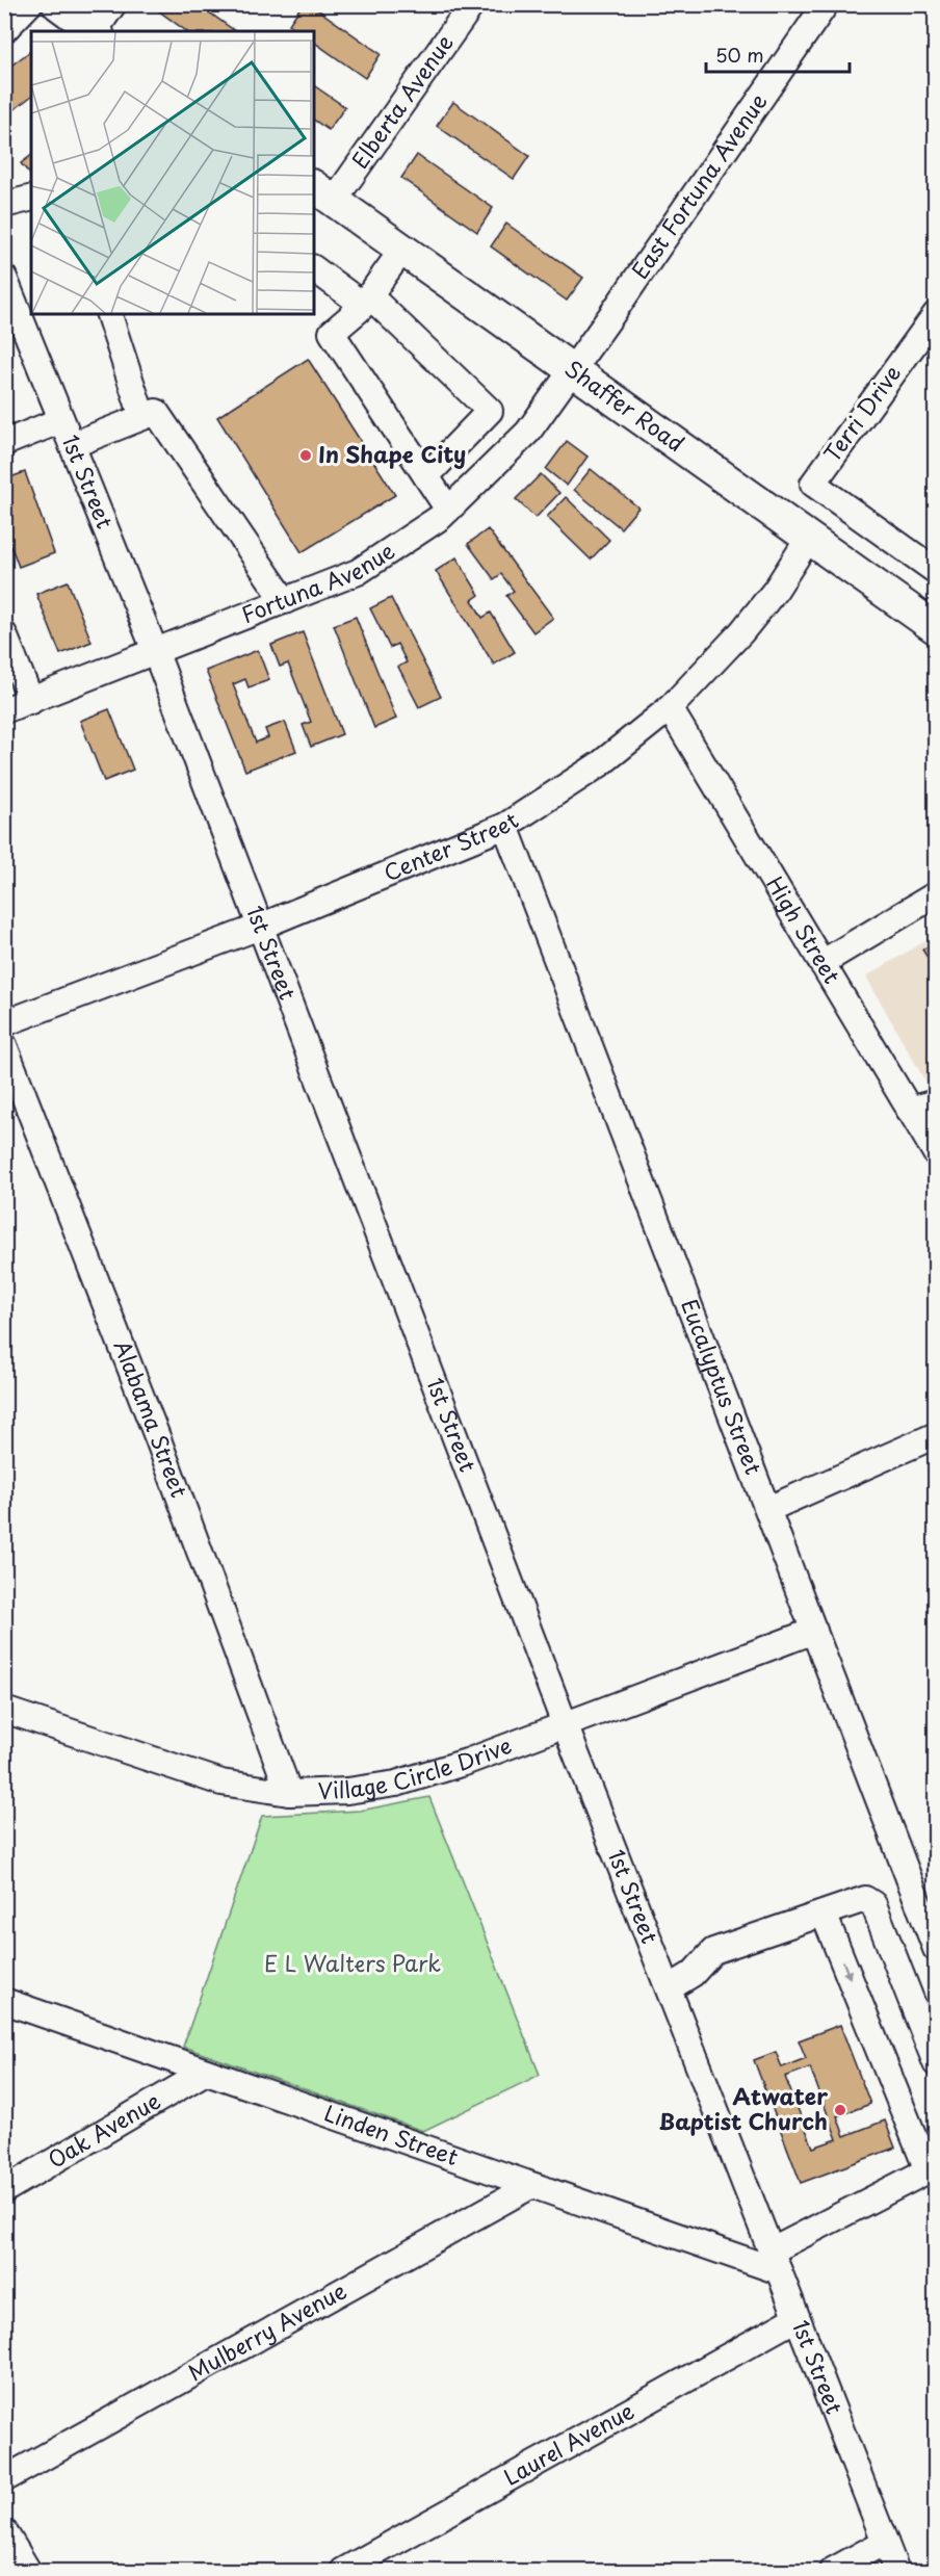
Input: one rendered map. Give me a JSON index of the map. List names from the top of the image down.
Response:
{
  "streets": {
    "main road": ["Shaffer Road"],
    "street": [
      "Elberta Avenue",
      "East Fortuna Avenue",
      "Terri Drive",
      "1st Street",
      "Fortuna Avenue",
      "Center Street",
      "High Street",
      "Eucalyptus Street",
      "Alabama Street",
      "Village Circle Drive",
      "Oak Avenue",
      "Linden Street",
      "Mulberry Avenue",
      "Laurel Avenue"
    ]
  },
  "crossings": [
    ["Elberta Avenue", "Shaffer Road"],
    ["East Fortuna Avenue", "Shaffer Road"],
    ["East Fortuna Avenue", "Fortuna Avenue"],
    ["Shaffer Road", "Fortuna Avenue"],
    ["Shaffer Road", "Center Street"],
    ["1st Street", "Fortuna Avenue"],
    ["1st Street", "Center Street"],
    ["1st Street", "Village Circle Drive"],
    ["1st Street", "Linden Street"],
    ["1st Street", "Laurel Avenue"],
    ["Center Street", "High Street"],
    ["Center Street", "Eucalyptus Street"],
    ["Eucalyptus Street", "Village Circle Drive"],
    ["Alabama Street", "Village Circle Drive"],
    ["Oak Avenue", "Linden Street"],
    ["Linden Street", "Mulberry Avenue"]
  ],
  "parks": ["E L Walters Park"],
  "places": ["In Shape City", "Atwater Baptist Church"],
  "scale_bar": "50 m"
}
